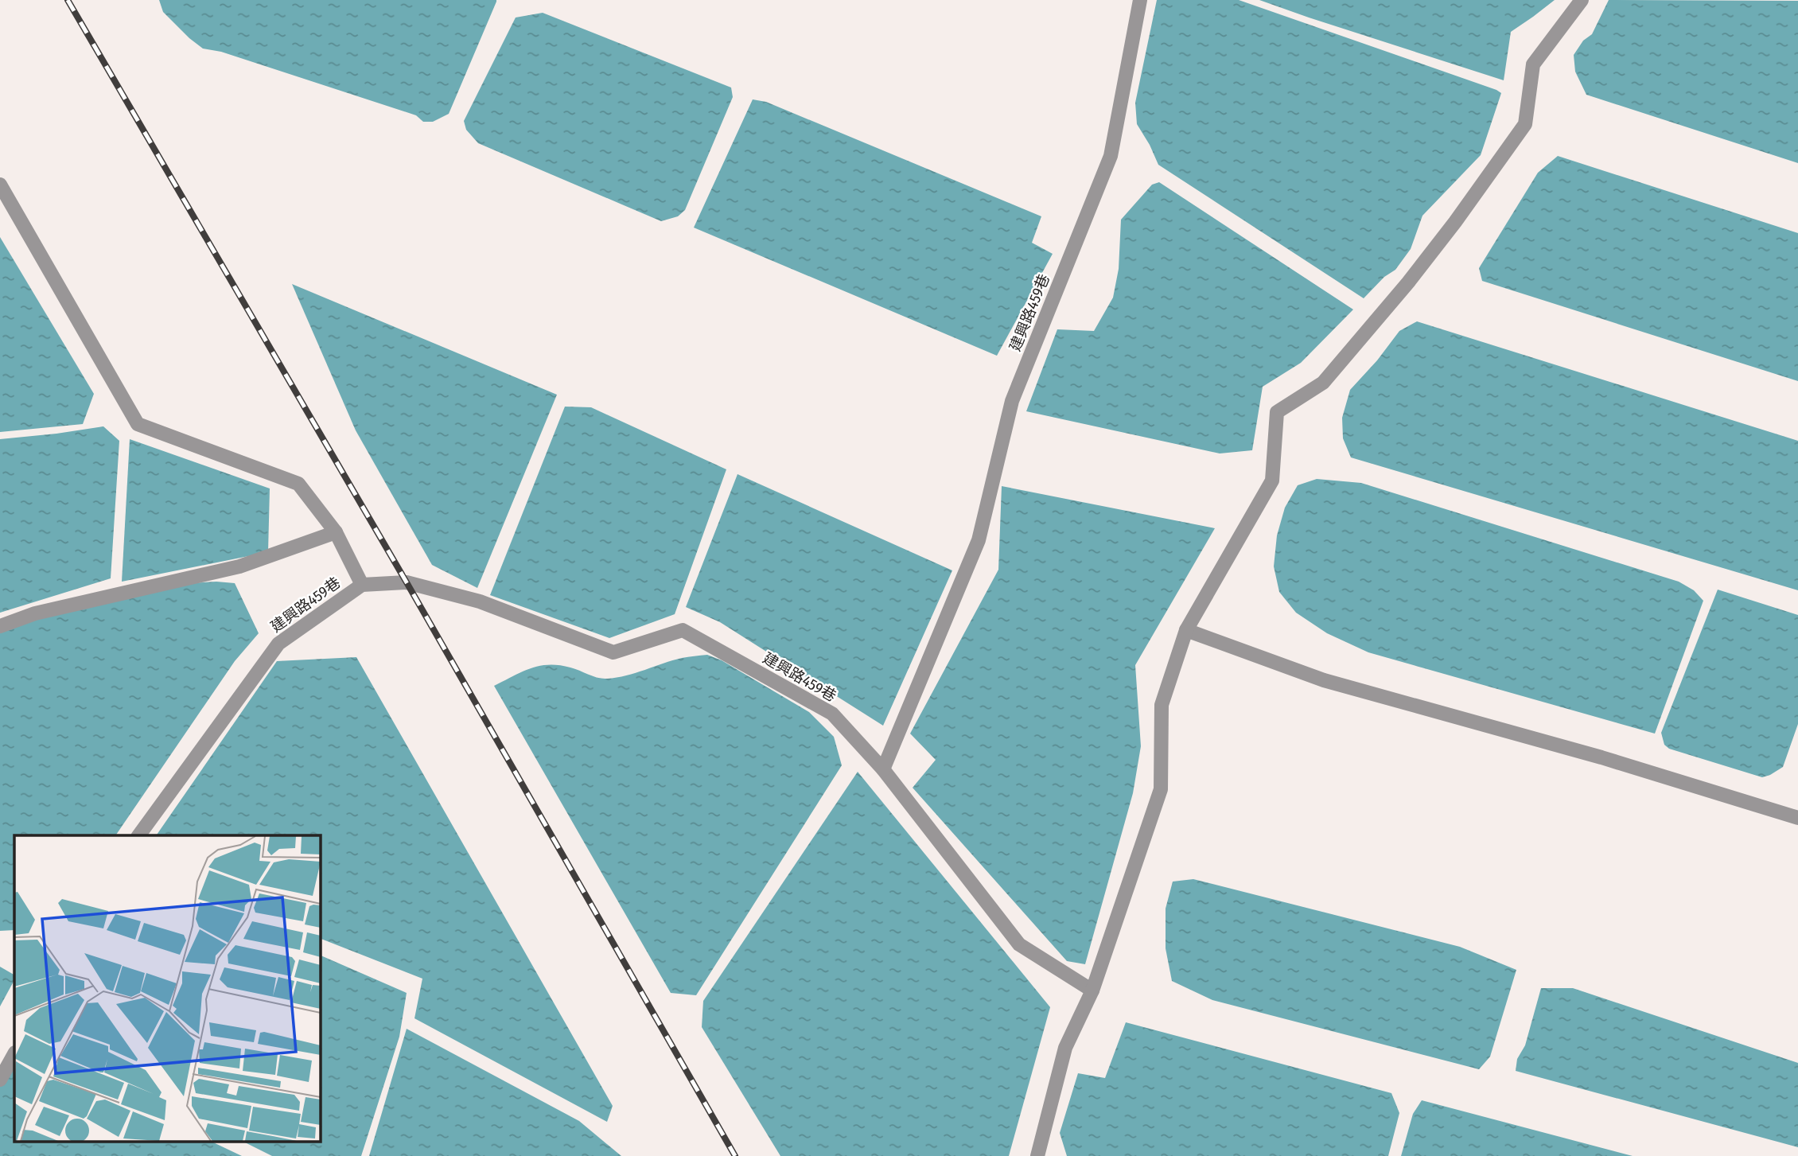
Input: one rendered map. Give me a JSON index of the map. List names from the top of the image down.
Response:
{
  "streets": {
    "lane": ["建興路459巷"]
  }
}
